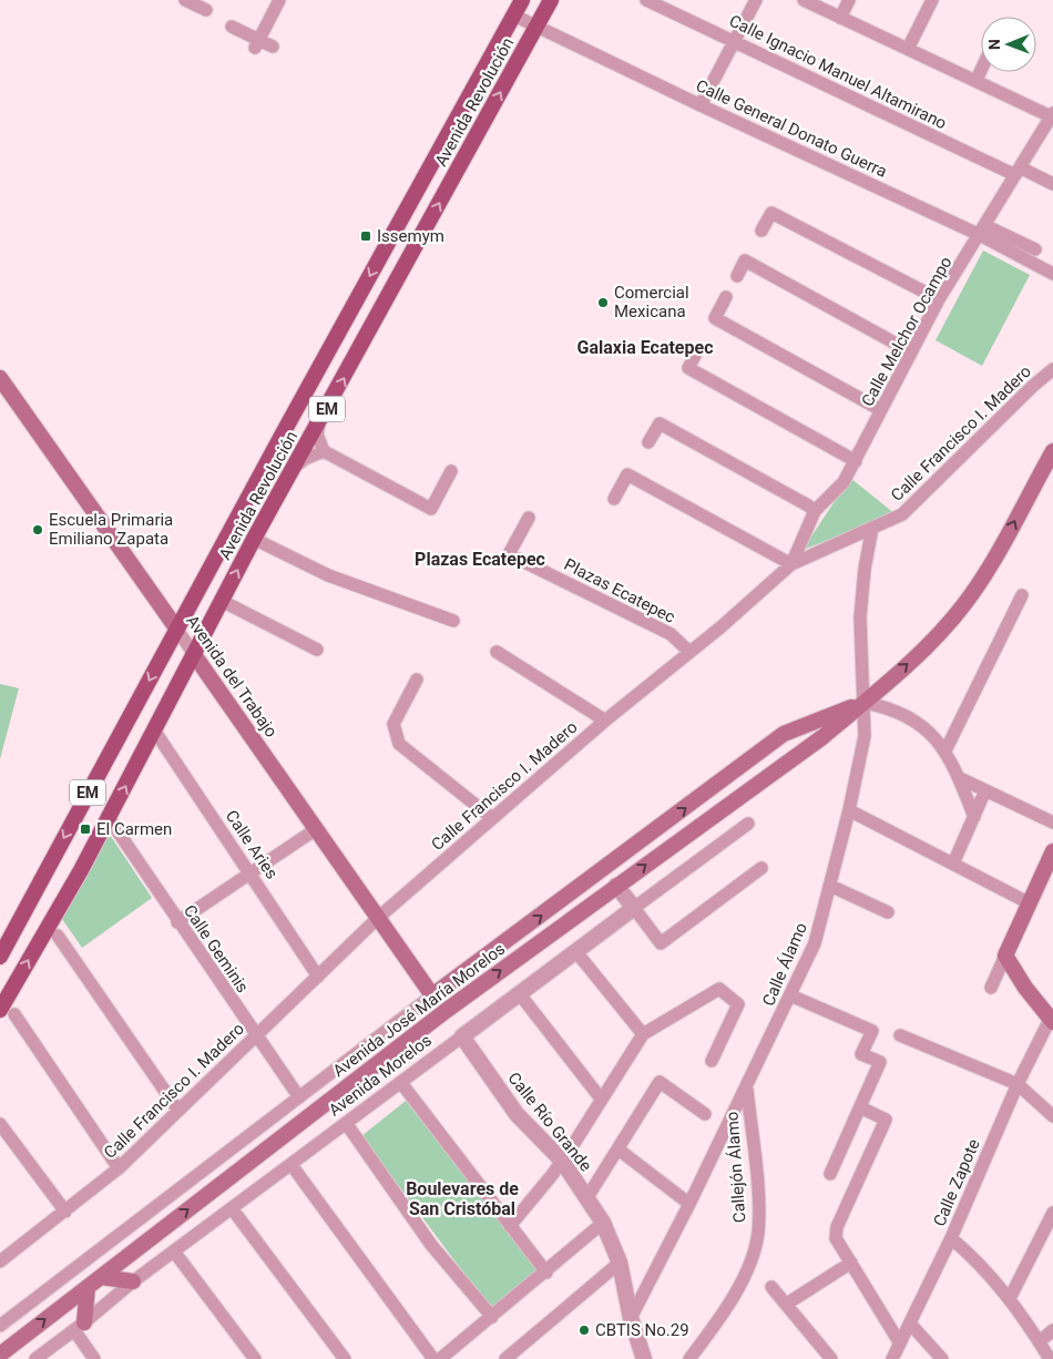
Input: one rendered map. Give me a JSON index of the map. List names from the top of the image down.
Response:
{
  "streets": {
    "main road": [
      "Avenida Revolución",
      "EM",
      "Avenida del Trabajo",
      "Avenida José María Morelos"
    ],
    "street": [
      "Calle Ignacio Manuel Altamirano",
      "Calle General Donato Guerra",
      "Calle Melchor Ocampo",
      "Calle Francisco I. Madero",
      "Plazas Ecatepec",
      "Calle Aries",
      "Calle Geminis",
      "Calle Álamo",
      "Avenida Morelos",
      "Calle Río Grande",
      "Callejón Álamo",
      "Calle Zapote"
    ]
  },
  "crossings": [
    ["Calle Ignacio Manuel Altamirano", "Calle Melchor Ocampo"],
    ["Avenida Revolución", "Calle General Donato Guerra"],
    ["Avenida Revolución", "Avenida del Trabajo"],
    ["Avenida Revolución", "Calle Aries"],
    ["Avenida Revolución", "Calle Geminis"],
    ["Calle General Donato Guerra", "Calle Melchor Ocampo"],
    ["Calle Melchor Ocampo", "Calle Francisco I. Madero"],
    ["Calle Francisco I. Madero", "Plazas Ecatepec"],
    ["Calle Francisco I. Madero", "Avenida del Trabajo"],
    ["Calle Francisco I. Madero", "Calle Aries"],
    ["Calle Francisco I. Madero", "Calle Geminis"],
    ["Calle Francisco I. Madero", "Calle Álamo"],
    ["Avenida del Trabajo", "Avenida José María Morelos"],
    ["Calle Geminis", "Avenida José María Morelos"],
    ["Calle Álamo", "Avenida José María Morelos"],
    ["Calle Álamo", "Calle Río Grande"],
    ["Calle Álamo", "Callejón Álamo"],
    ["Avenida Morelos", "Calle Río Grande"]
  ],
  "one_way": ["Avenida José María Morelos"],
  "districts": ["Galaxia Ecatepec", "Plazas Ecatepec", "Boulevares de San Cristóbal"],
  "places": {
    "transit": ["Issemym", "El Carmen"],
    "other": ["Comercial Mexicana", "Escuela Primaria Emiliano Zapata", "CBTIS No.29"]
  },
  "north": "left"
}
